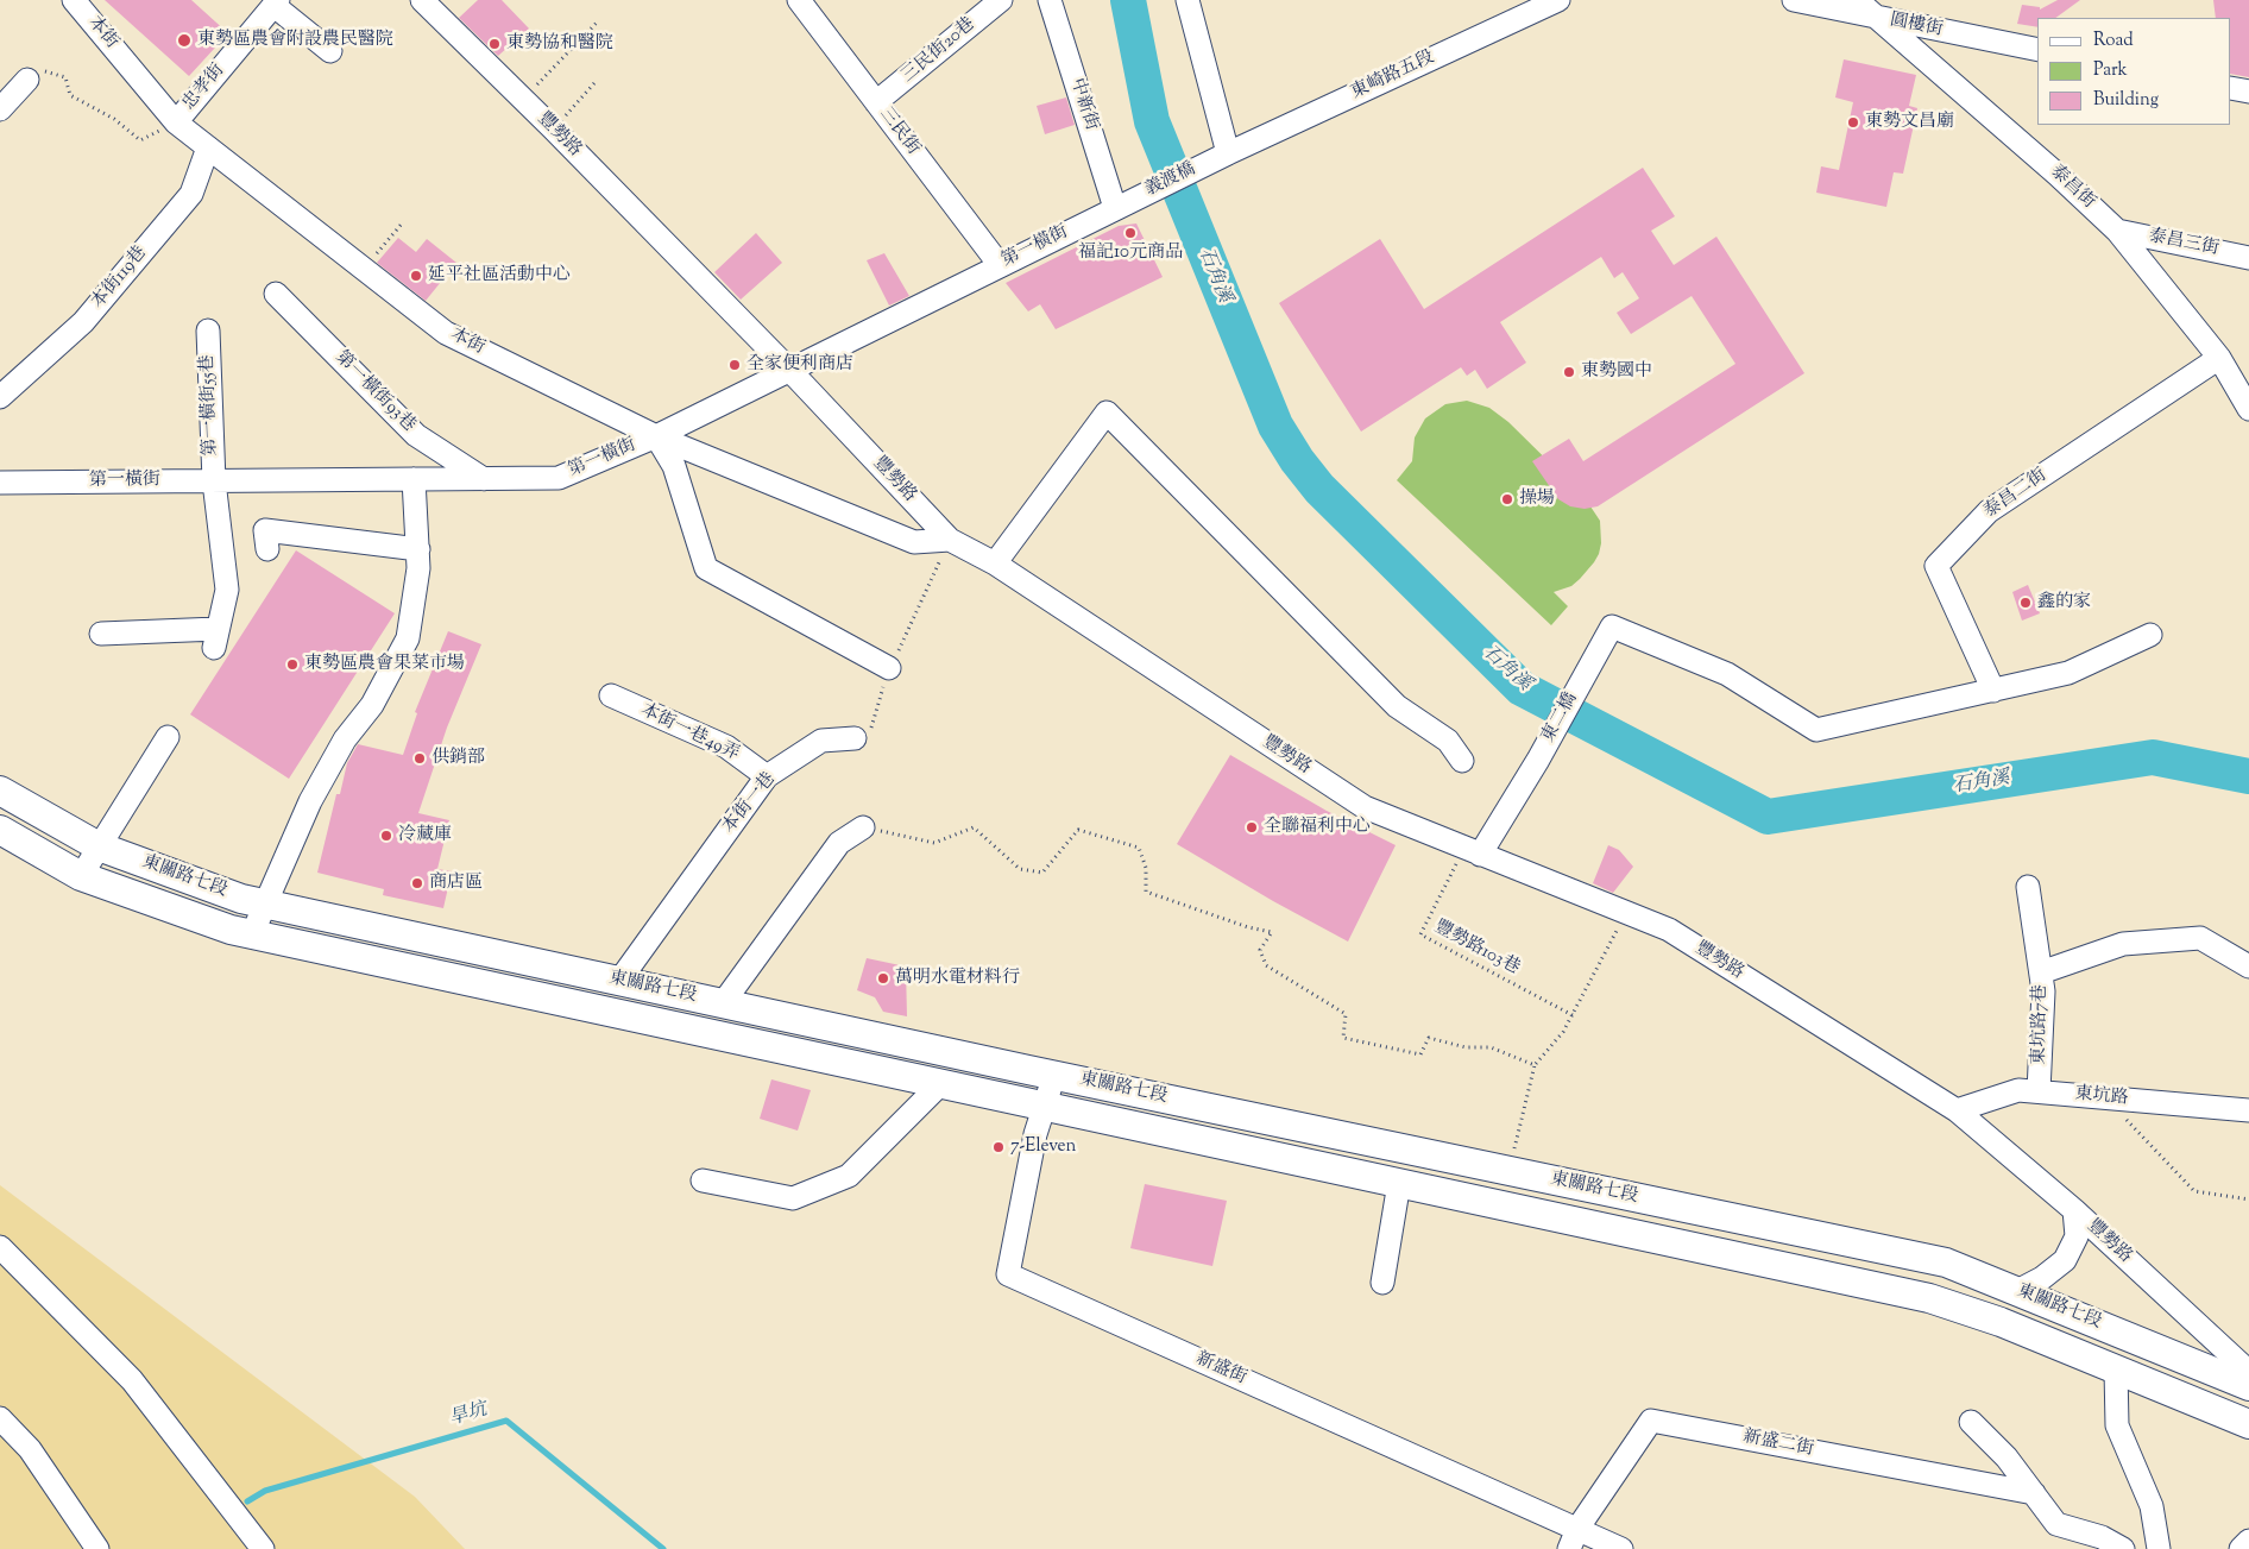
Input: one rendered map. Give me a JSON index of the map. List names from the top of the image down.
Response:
{
  "streets": {
    "main road": ["東關路七段"],
    "street": [
      "圓樓街",
      "本街",
      "三民街20巷",
      "東崎路五段",
      "忠孝街",
      "中新街",
      "三民街",
      "豐勢路",
      "義渡橋",
      "泰昌街",
      "泰昌三街",
      "第一橫街",
      "本街119巷",
      "第一橫街93巷",
      "第一橫街55巷",
      "泰昌二街",
      "東二橋",
      "本街一巷49弄",
      "本街一巷",
      "東坑路7巷",
      "東坑路",
      "新盛街",
      "新盛二街"
    ],
    "path": ["豐勢路103巷"]
  },
  "crossings": [
    ["圓樓街", "泰昌街"],
    ["本街", "忠孝街"],
    ["本街", "豐勢路"],
    ["本街", "第一橫街"],
    ["本街", "本街119巷"],
    ["三民街20巷", "三民街"],
    ["東崎路五段", "義渡橋"],
    ["中新街", "義渡橋"],
    ["中新街", "第一橫街"],
    ["三民街", "第一橫街"],
    ["豐勢路", "第一橫街"],
    ["豐勢路", "東二橋"],
    ["豐勢路", "豐勢路103巷"],
    ["豐勢路", "東坑路"],
    ["義渡橋", "第一橫街"],
    ["泰昌街", "泰昌三街"],
    ["泰昌街", "泰昌二街"],
    ["第一橫街", "第一橫街93巷"],
    ["第一橫街", "第一橫街55巷"],
    ["泰昌二街", "東二橋"],
    ["東二橋", "豐勢路103巷"],
    ["本街一巷49弄", "本街一巷"],
    ["本街一巷", "東關路七段"],
    ["東關路七段", "新盛街"],
    ["東坑路7巷", "東坑路"],
    ["新盛街", "新盛二街"]
  ],
  "water": ["石角溪", "旱坑"],
  "places": [
    "東勢區農會附設農民醫院",
    "東勢協和醫院",
    "東勢文昌廟",
    "福記10元商品",
    "延平社區活動中心",
    "全家便利商店",
    "東勢國中",
    "操場",
    "鑫的家",
    "東勢區農會果菜市場",
    "供銷部",
    "全聯福利中心",
    "冷藏庫",
    "商店區",
    "萬明水電材料行",
    "7-Eleven"
  ],
  "legend": ["Road", "Park", "Building"]
}
